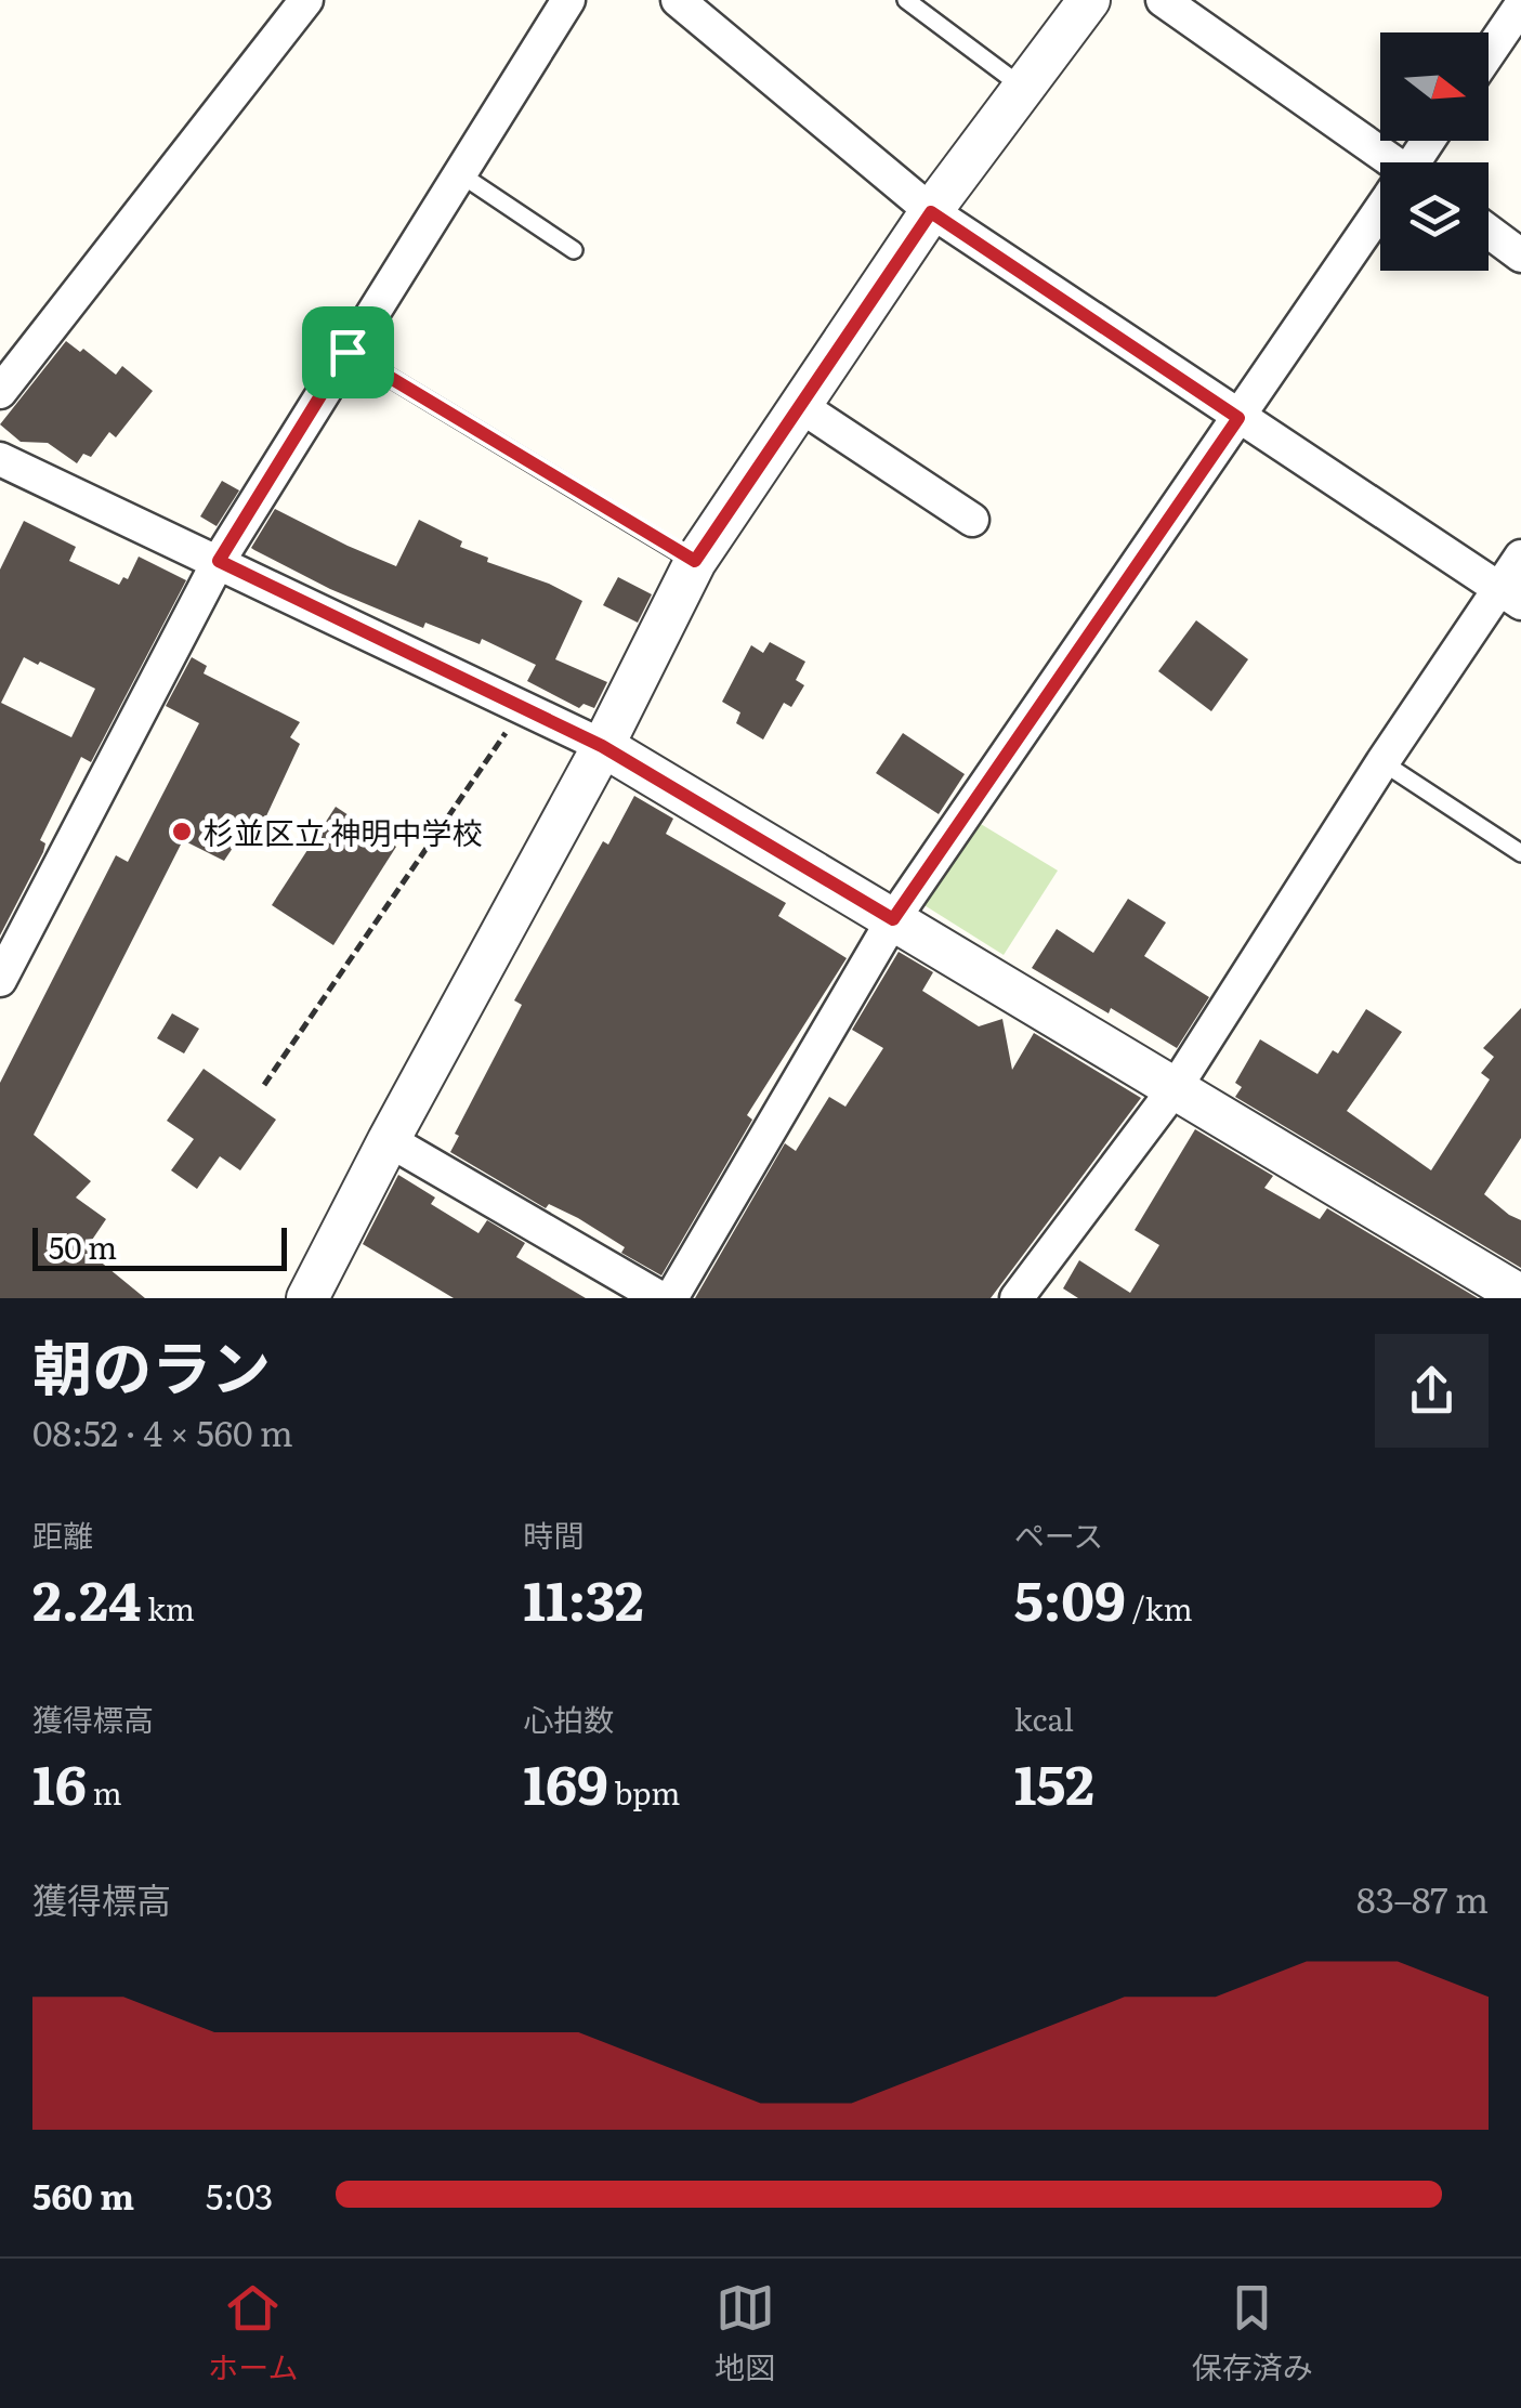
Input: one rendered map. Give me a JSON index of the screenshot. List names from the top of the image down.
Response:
{
  "places": ["杉並区立 神明中学校"],
  "scale_bar": "50 m",
  "north": "right",
  "page": {
    "scale": "50 m",
    "heading": ["朝のラン", "08:52 · 4 × 560 m"],
    "stats": [
      ["距離", "2.24 km"],
      ["時間", "11:32"],
      ["ペース", "5:09 /km"],
      ["獲得標高", "16 m"],
      ["心拍数", "169 bpm"],
      ["kcal", "152"]
    ],
    "chart": ["獲得標高", "83–87 m"],
    "list": [
      {
        "name": "560 m",
        "note": "5:03"
      }
    ],
    "tabs": ["ホーム", "地図", "保存済み"]
  }
}
